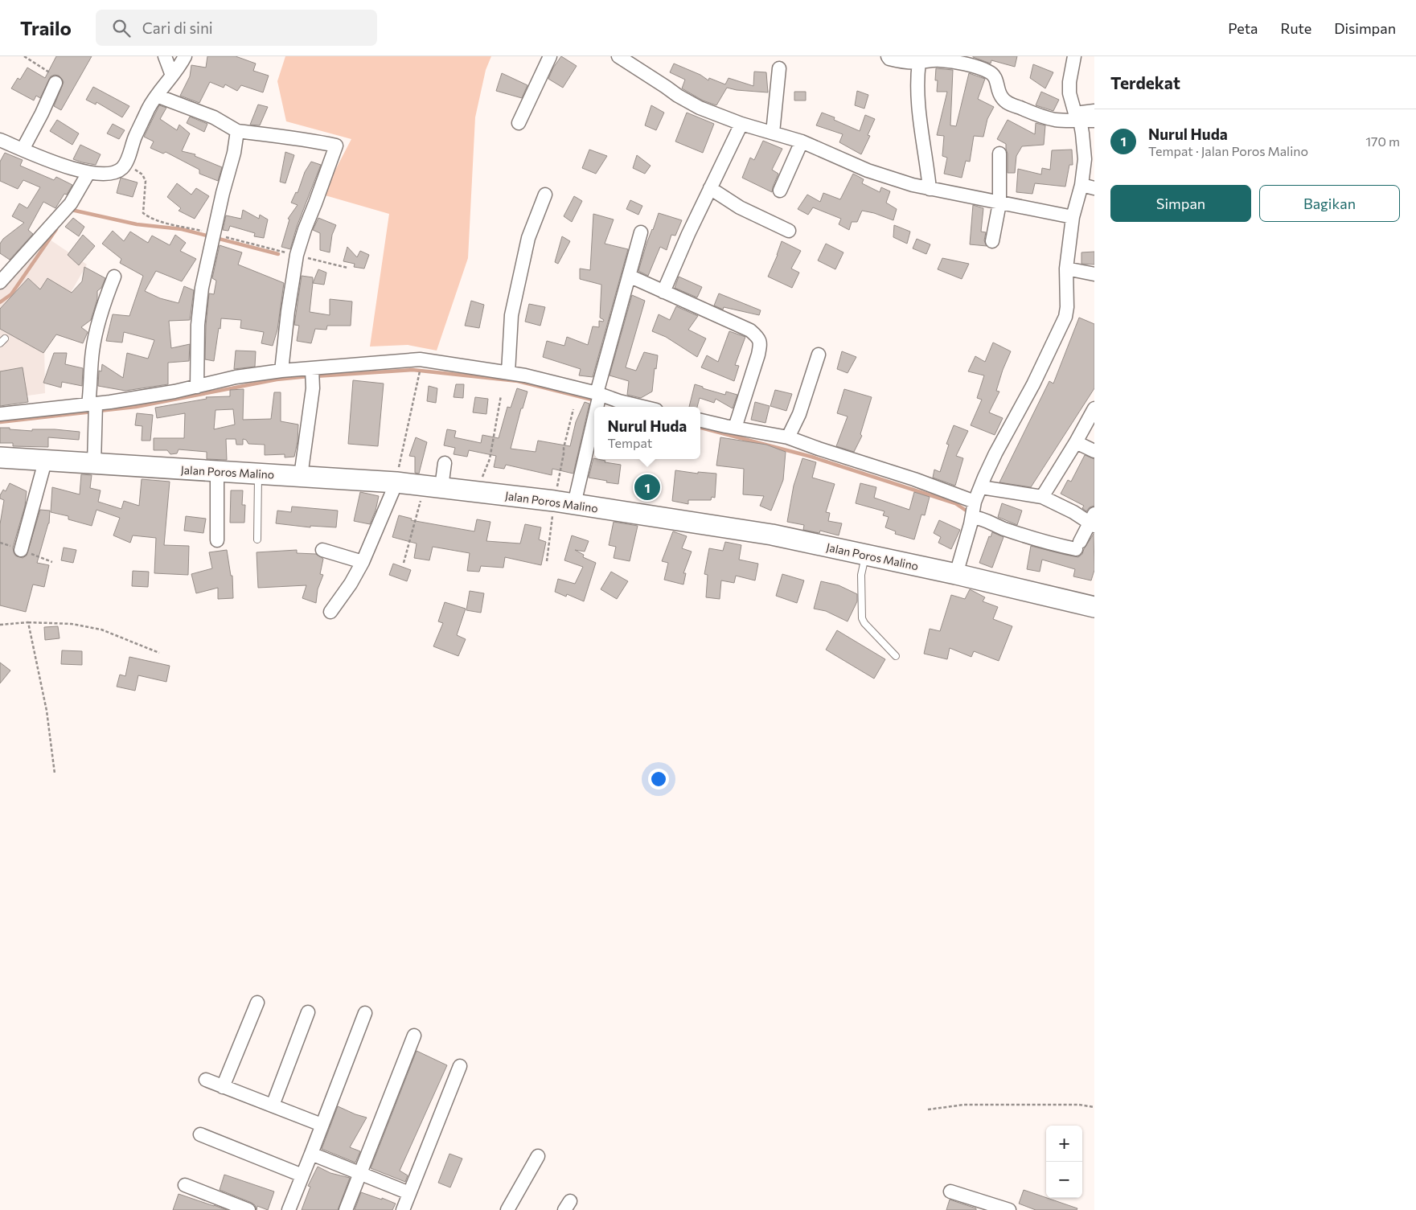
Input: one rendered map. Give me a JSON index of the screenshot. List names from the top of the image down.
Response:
{
  "streets": {
    "main road": ["Jalan Poros Malino"]
  },
  "page": {
    "header": "Trailo",
    "search": "Cari di sini",
    "nav": ["Peta", "Rute", "Disimpan"],
    "heading": "Terdekat",
    "list": [
      {
        "mark": "1",
        "name": "Nurul Huda",
        "note": "Tempat · Jalan Poros Malino",
        "value": "170 m"
      }
    ],
    "buttons": ["Simpan", "Bagikan"],
    "popup": ["Nurul Huda", "Tempat"],
    "pins": "1",
    "map_buttons": ["+", "−"]
  }
}
